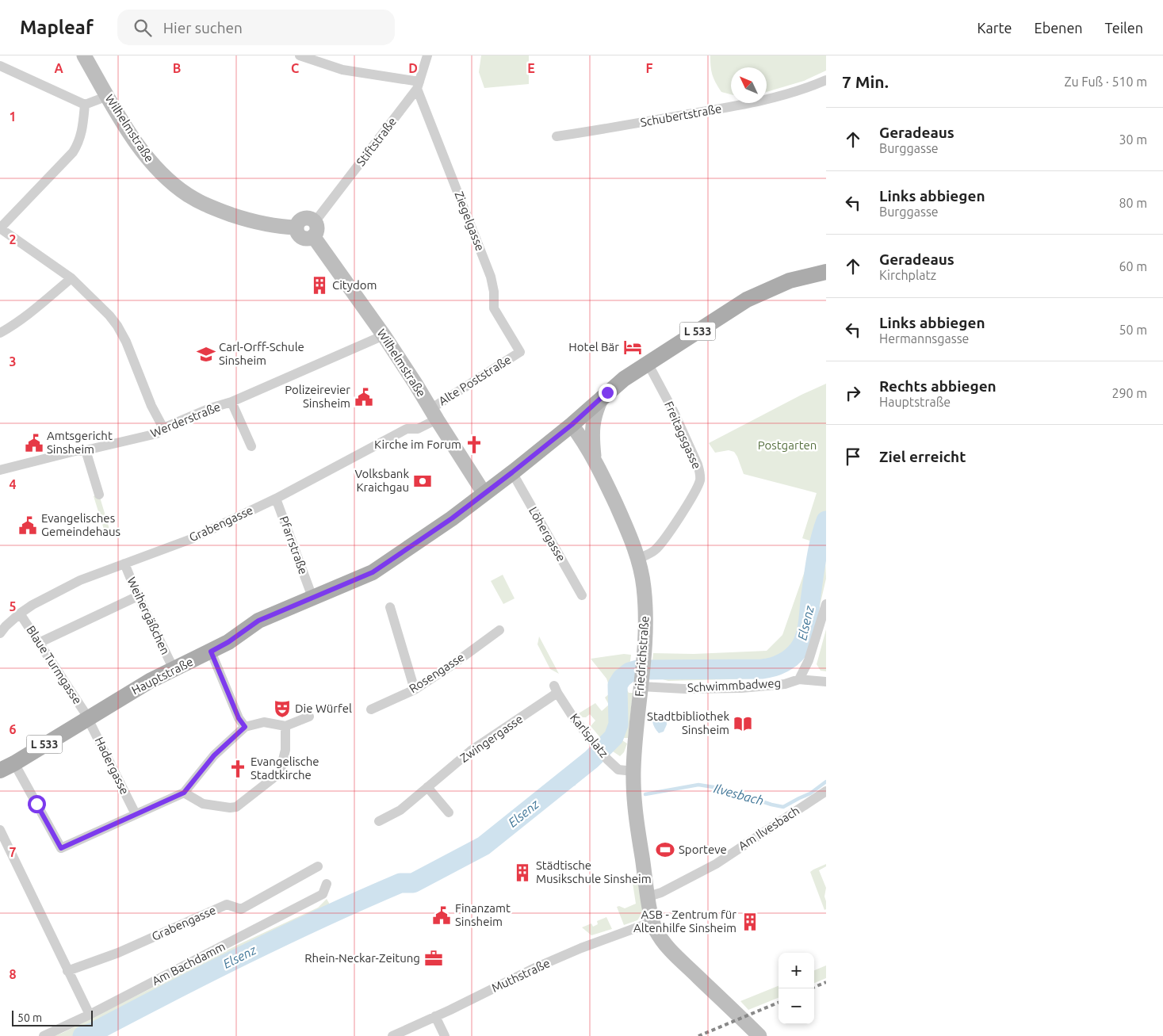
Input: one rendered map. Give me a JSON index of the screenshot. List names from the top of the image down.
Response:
{
  "streets": {
    "main road": [
      "Wilhelmstraße",
      "L 533",
      "Friedrichstraße",
      "Hauptstraße"
    ],
    "street": [
      "Schubertstraße",
      "Stiftstraße",
      "Ziegelgasse",
      "Alte Poststraße",
      "Werderstraße",
      "Freitagsgasse",
      "Grabengasse",
      "Löhergasse",
      "Pfarrstraße",
      "Weihergäßchen",
      "Blaue Turmgasse",
      "Rosengasse",
      "Schwimmbadweg",
      "Karlsplatz",
      "Zwingergasse",
      "Hadergasse",
      "Am Ilvesbach",
      "Am Bachdamm",
      "Muthstraße"
    ]
  },
  "crossings": [
    ["Wilhelmstraße", "Stiftstraße"],
    ["Wilhelmstraße", "Alte Poststraße"],
    ["Wilhelmstraße", "Werderstraße"],
    ["Wilhelmstraße", "Grabengasse"],
    ["Wilhelmstraße", "Hauptstraße"],
    ["Stiftstraße", "Ziegelgasse"],
    ["Ziegelgasse", "Alte Poststraße"],
    ["Alte Poststraße", "Grabengasse"],
    ["Freitagsgasse", "Friedrichstraße"],
    ["Freitagsgasse", "Hauptstraße"],
    ["Grabengasse", "Pfarrstraße"],
    ["Grabengasse", "Weihergäßchen"],
    ["Grabengasse", "Blaue Turmgasse"],
    ["Löhergasse", "Hauptstraße"],
    ["Weihergäßchen", "Hauptstraße"],
    ["Friedrichstraße", "Hauptstraße"],
    ["Friedrichstraße", "Schwimmbadweg"],
    ["Friedrichstraße", "Karlsplatz"],
    ["Friedrichstraße", "Am Ilvesbach"],
    ["Friedrichstraße", "Muthstraße"],
    ["Blaue Turmgasse", "Hauptstraße"],
    ["Blaue Turmgasse", "Hadergasse"],
    ["Hauptstraße", "Hadergasse"],
    ["Karlsplatz", "Zwingergasse"]
  ],
  "water": ["Elsenz", "Ilvesbach"],
  "parks": ["Postgarten"],
  "places": {
    "building": ["Citydom", "Städtische Musikschule Sinsheim", "ASB - Zentrum für Altenhilfe Sinsheim"],
    "hotel": ["Hotel Bär"],
    "school or university": ["Carl-Orff-Schule Sinsheim"],
    "public building": [
      "Polizeirevier Sinsheim",
      "Amtsgericht Sinsheim",
      "Evangelisches Gemeindehaus",
      "Finanzamt Sinsheim"
    ],
    "church": ["Kirche im Forum", "Evangelische Stadtkirche"],
    "bank": ["Volksbank Kraichgau"],
    "theatre": ["Die Würfel"],
    "library": ["Stadtbibliothek Sinsheim"],
    "sports": ["Sporteve"],
    "office": ["Rhein-Neckar-Zeitung"]
  },
  "scale_bar": "50 m",
  "north": "top left",
  "page": {
    "header": "Mapleaf",
    "search": "Hier suchen",
    "nav": ["Karte", "Ebenen", "Teilen"],
    "heading": ["7 Min.", "Zu Fuß · 510 m"],
    "list": [
      ["Geradeaus", "Burggasse", "30 m"],
      ["Links abbiegen", "Burggasse", "80 m"],
      ["Geradeaus", "Kirchplatz", "60 m"],
      ["Links abbiegen", "Hermannsgasse", "50 m"],
      ["Rechts abbiegen", "Hauptstraße", "290 m"],
      "Ziel erreicht"
    ],
    "map_buttons": ["+", "−"],
    "scale": "50 m"
  },
  "grid": {
    "columns": [
      "A",
      "B",
      "C",
      "D",
      "E",
      "F"
    ],
    "rows": [
      "1",
      "2",
      "3",
      "4",
      "5",
      "6",
      "7",
      "8"
    ]
  }
}
